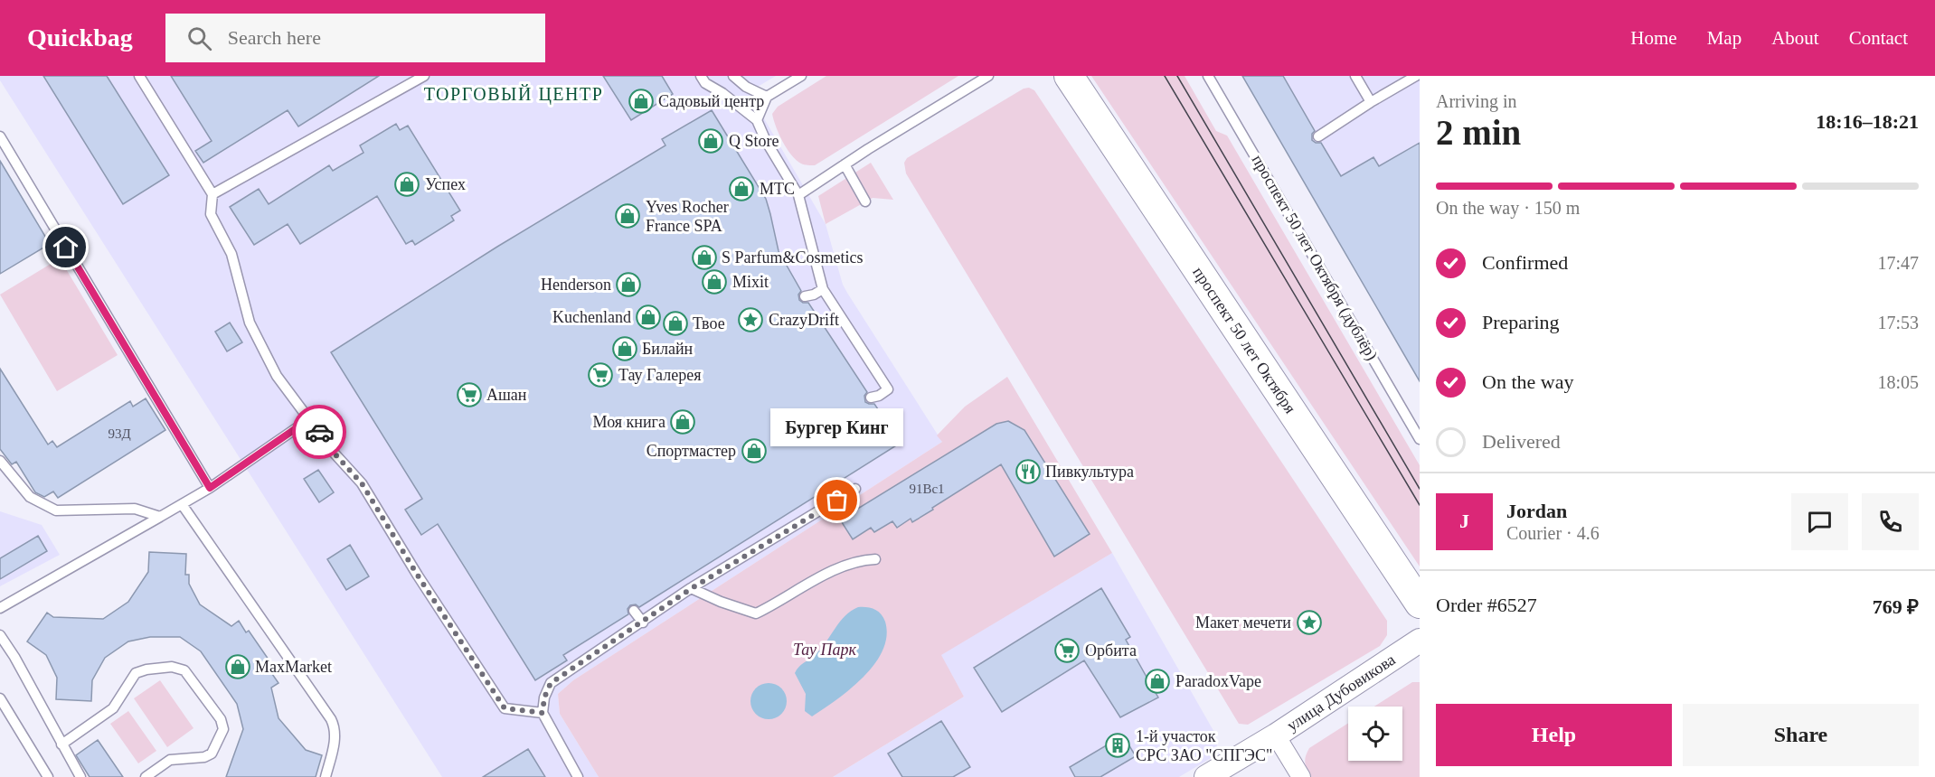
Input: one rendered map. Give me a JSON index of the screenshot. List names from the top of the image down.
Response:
{
  "streets": {
    "main road": ["проспект 50 лет Октября"],
    "street": ["улица Дубовикова"],
    "lane": ["проспект 50 лет Октября (дублёр)"]
  },
  "districts": ["ТОРГОВЫЙ ЦЕНТР"],
  "parks": ["Тау Парк"],
  "places": {
    "shop": [
      "Садовый центр",
      "Q Store",
      "Успех",
      "МТС",
      "Yves Rocher France SPA",
      "S Parfum&Cosmetics",
      "Mixit",
      "Henderson",
      "Kuchenland",
      "Твое",
      "Билайн",
      "Моя книга",
      "Спортмастер",
      "MaxMarket",
      "ParadoxVape"
    ],
    "place": ["CrazyDrift", "Макет мечети"],
    "supermarket": ["Тау Галерея", "Ашан", "Орбита"],
    "restaurant": ["Пивкультура"],
    "other": ["Бургер Кинг"],
    "building": ["1-й участок СРС ЗАО \"СПГЭС\""]
  },
  "house_numbers": ["93Д", "91Вс1"],
  "page": {
    "header": "Quickbag",
    "search": "Search here",
    "nav": [
      "Home",
      "Map",
      "About",
      "Contact"
    ],
    "heading": ["2 min", "Arriving in", "18:16–18:21"],
    "panel": [
      "Jordan",
      "Courier · 4.6",
      "Order #6527",
      "769 ₽"
    ],
    "bar": "On the way · 150 m",
    "list": [
      ["Confirmed", "17:47"],
      ["Preparing", "17:53"],
      ["On the way", "18:05"],
      "Delivered"
    ],
    "bubble": "Бургер Кинг",
    "round": "J",
    "buttons": ["Help", "Share"]
  }
}
